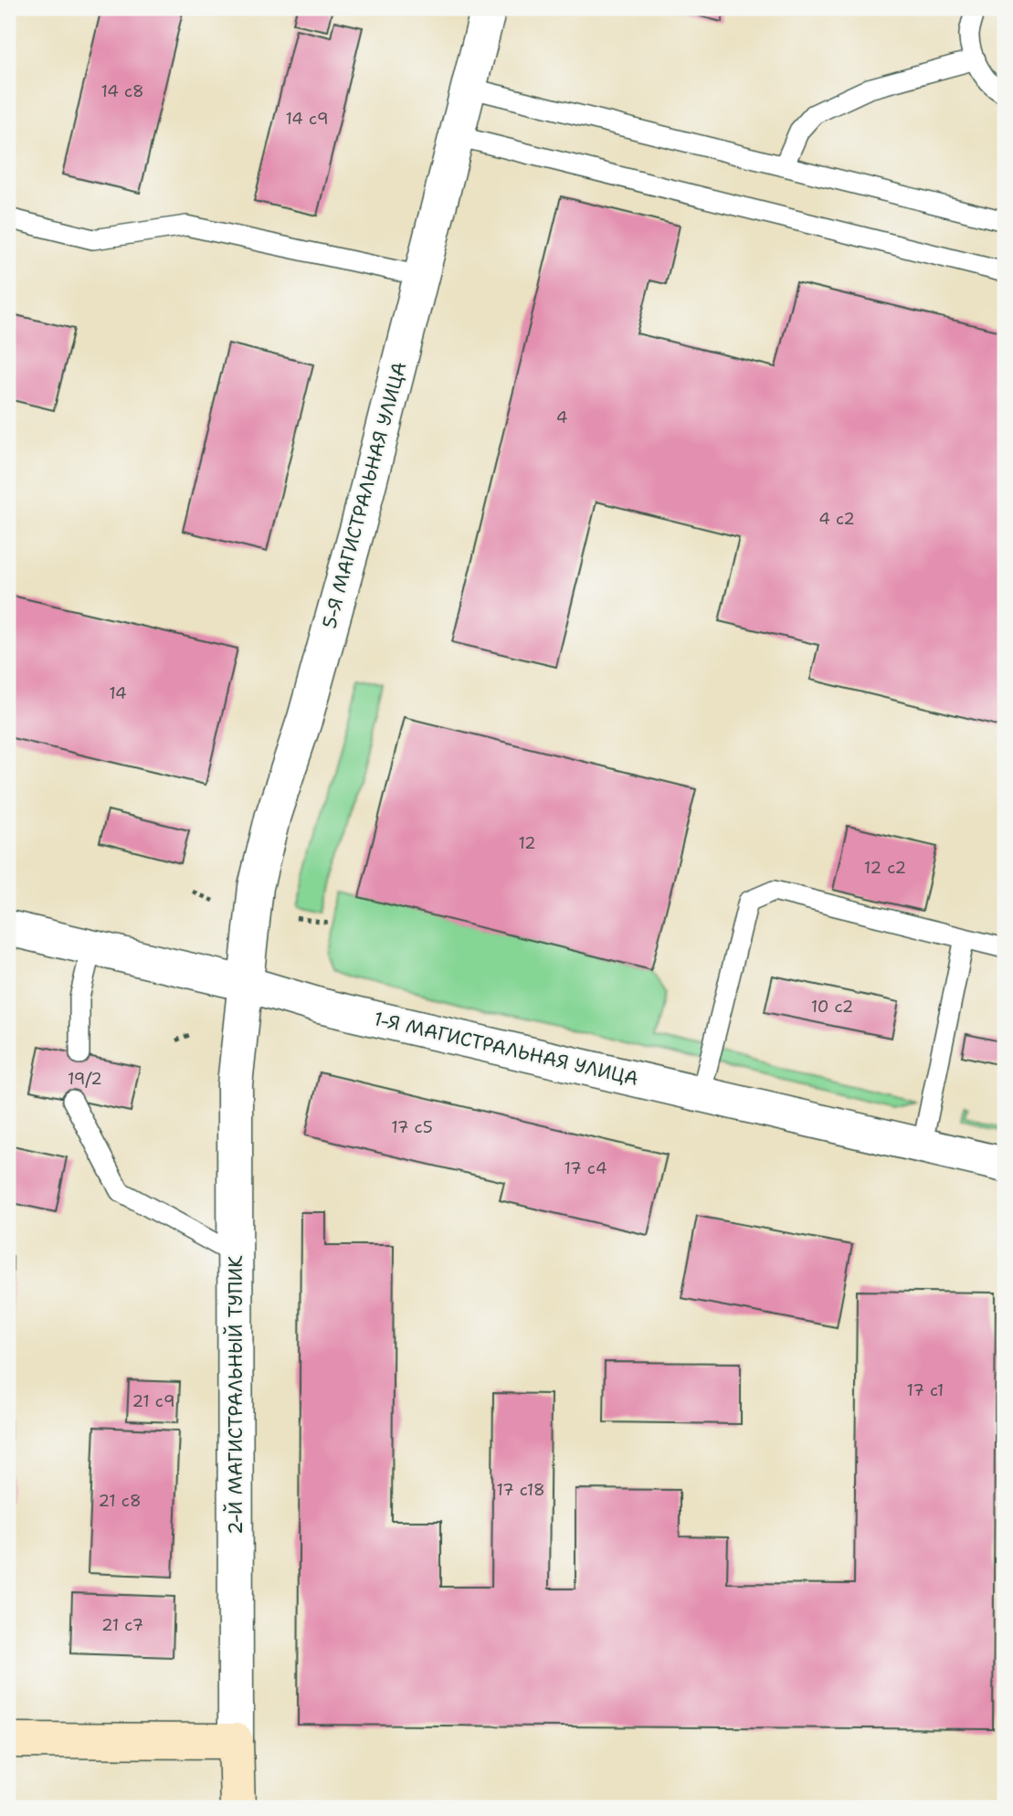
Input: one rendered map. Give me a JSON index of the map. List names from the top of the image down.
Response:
{
  "streets": {
    "main road": ["2-Й МАГИСТРАЛЬНЫЙ ТУПИК"],
    "street": ["5-Я МАГИСТРАЛЬНАЯ УЛИЦА", "1-Я МАГИСТРАЛЬНАЯ УЛИЦА"]
  },
  "crossings": [
    ["5-Я МАГИСТРАЛЬНАЯ УЛИЦА", "1-Я МАГИСТРАЛЬНАЯ УЛИЦА"],
    ["5-Я МАГИСТРАЛЬНАЯ УЛИЦА", "2-Й МАГИСТРАЛЬНЫЙ ТУПИК"],
    ["1-Я МАГИСТРАЛЬНАЯ УЛИЦА", "2-Й МАГИСТРАЛЬНЫЙ ТУПИК"]
  ],
  "house_numbers": [
    "14 с8",
    "14 с9",
    "4",
    "4 с2",
    "14",
    "12",
    "12 с2",
    "10 с2",
    "19/2",
    "17 с5",
    "17 с4",
    "17 с1",
    "21 с9",
    "17 с18",
    "21 с8",
    "21 с7"
  ]
}
